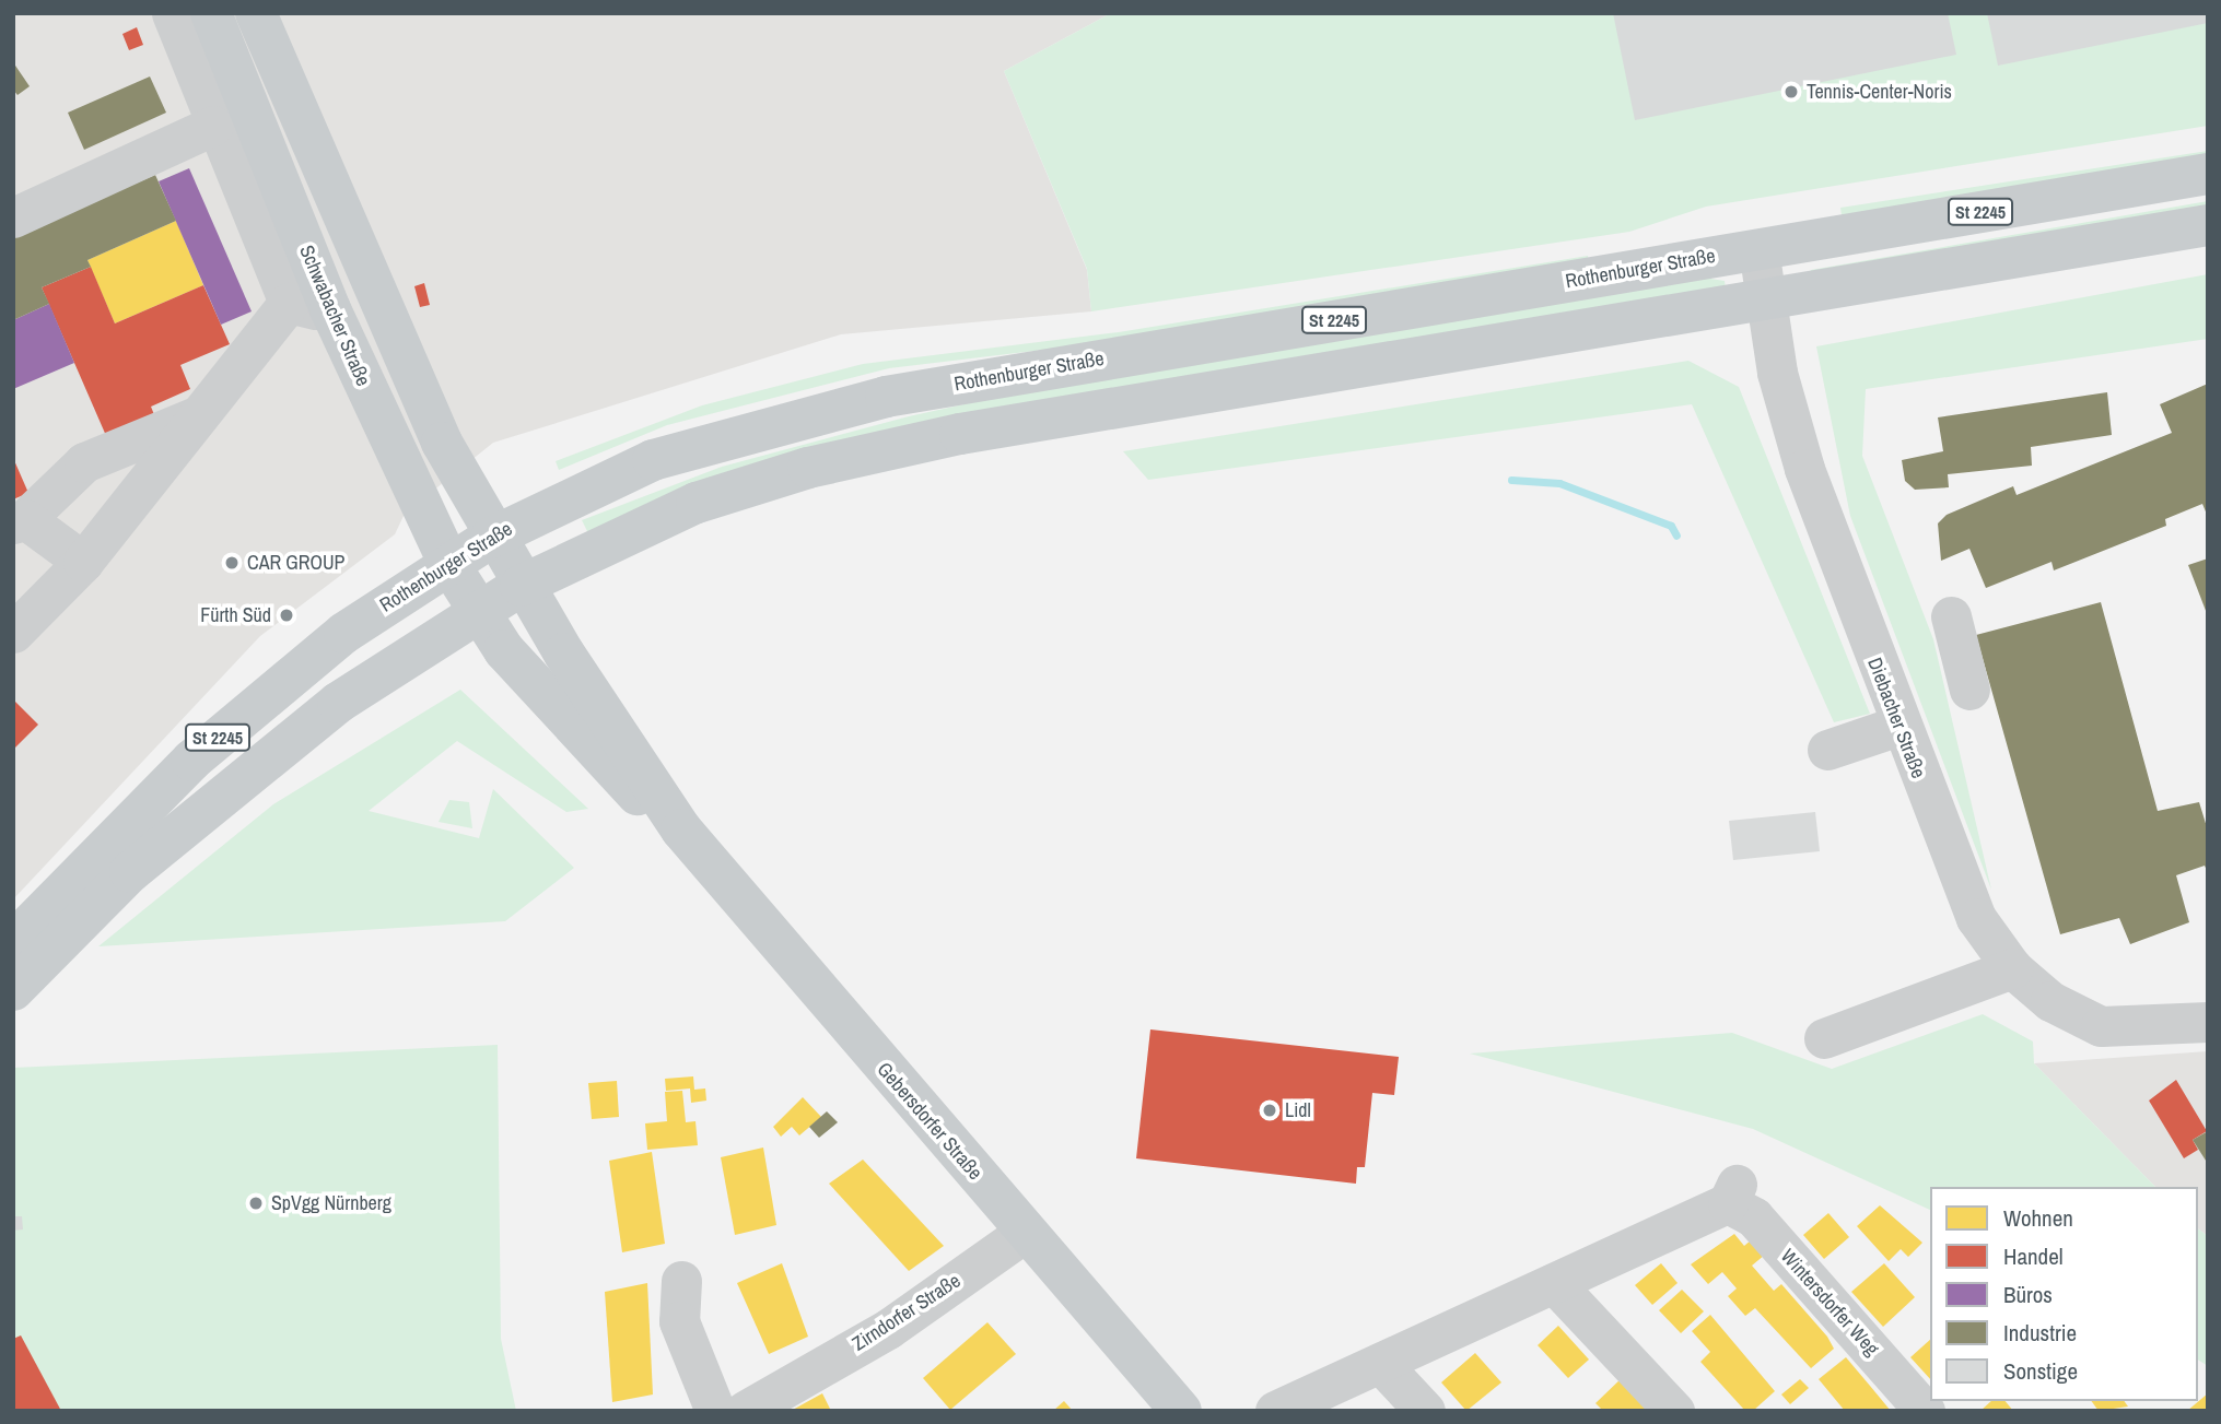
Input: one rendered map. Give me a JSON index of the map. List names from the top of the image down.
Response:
{
  "streets": {
    "main road": [
      "St 2245",
      "Rothenburger Straße",
      "Schwabacher Straße",
      "Gebersdorfer Straße"
    ],
    "street": ["Diebacher Straße", "Wintersdorfer Weg", "Zirndorfer Straße"]
  },
  "crossings": [
    ["St 2245", "Schwabacher Straße"],
    ["St 2245", "Diebacher Straße"],
    ["St 2245", "Gebersdorfer Straße"],
    ["Rothenburger Straße", "Schwabacher Straße"],
    ["Rothenburger Straße", "Diebacher Straße"],
    ["Schwabacher Straße", "Gebersdorfer Straße"],
    ["Gebersdorfer Straße", "Zirndorfer Straße"]
  ],
  "places": [
    "Tennis-Center-Noris",
    "CAR GROUP",
    "Fürth Süd",
    "Lidl",
    "SpVgg Nürnberg"
  ],
  "legend": [
    "Wohnen",
    "Handel",
    "Büros",
    "Industrie",
    "Sonstige"
  ]
}
